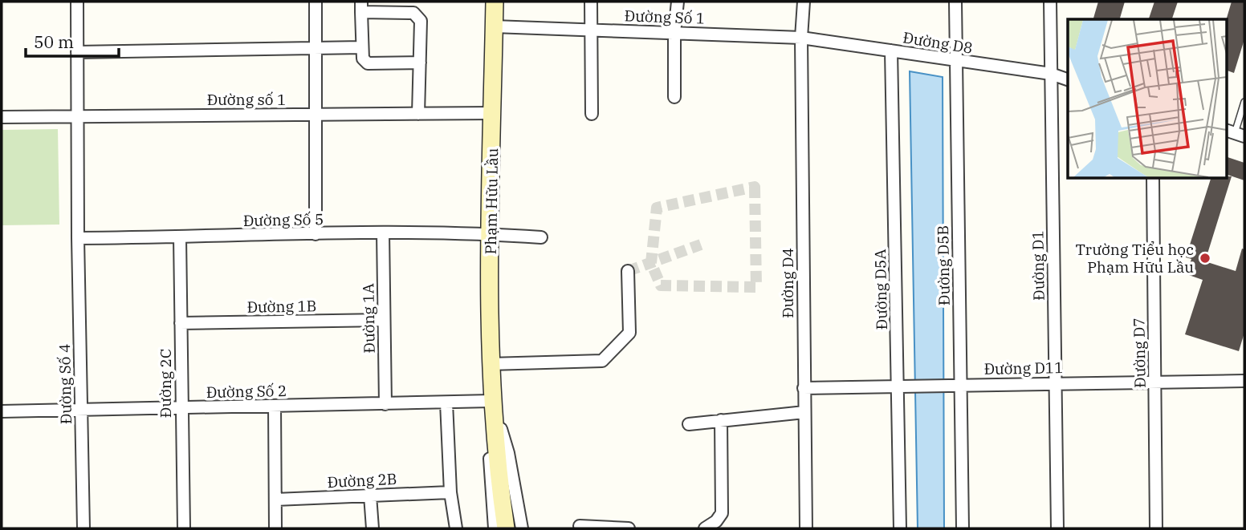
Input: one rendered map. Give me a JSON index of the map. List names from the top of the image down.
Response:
{
  "streets": {
    "main road": ["Phạm Hữu Lầu"],
    "street": [
      "Đường Số 1",
      "Đường D8",
      "Đường số 1",
      "Đường Số 5",
      "Đường D5B",
      "Đường D1",
      "Đường D4",
      "Đường D5A",
      "Đường 1B",
      "Đường 1A",
      "Đường D7",
      "Đường D11",
      "Đường 2C",
      "Đường Số 4",
      "Đường Số 2",
      "Đường 2B"
    ]
  },
  "crossings": [
    ["Đường Số 1", "Đường D8"],
    ["Đường Số 1", "Phạm Hữu Lầu"],
    ["Đường Số 1", "Đường D4"],
    ["Đường D8", "Đường D5B"],
    ["Đường D8", "Đường D1"],
    ["Đường D8", "Đường D4"],
    ["Đường D8", "Đường D5A"],
    ["Đường số 1", "Phạm Hữu Lầu"],
    ["Đường số 1", "Đường Số 5"],
    ["Phạm Hữu Lầu", "Đường Số 5"],
    ["Phạm Hữu Lầu", "Đường Số 2"],
    ["Đường Số 5", "Đường 1A"],
    ["Đường Số 5", "Đường 2C"],
    ["Đường Số 5", "Đường Số 4"],
    ["Đường D5B", "Đường D11"],
    ["Đường D1", "Đường D11"],
    ["Đường D4", "Đường D11"],
    ["Đường D5A", "Đường D11"],
    ["Đường 1B", "Đường 1A"],
    ["Đường 1B", "Đường 2C"],
    ["Đường 1A", "Đường Số 2"],
    ["Đường D7", "Đường D11"],
    ["Đường 2C", "Đường Số 2"],
    ["Đường Số 4", "Đường Số 2"]
  ],
  "places": ["Trường Tiểu học Phạm Hữu Lầu"],
  "scale_bar": "50 m"
}
